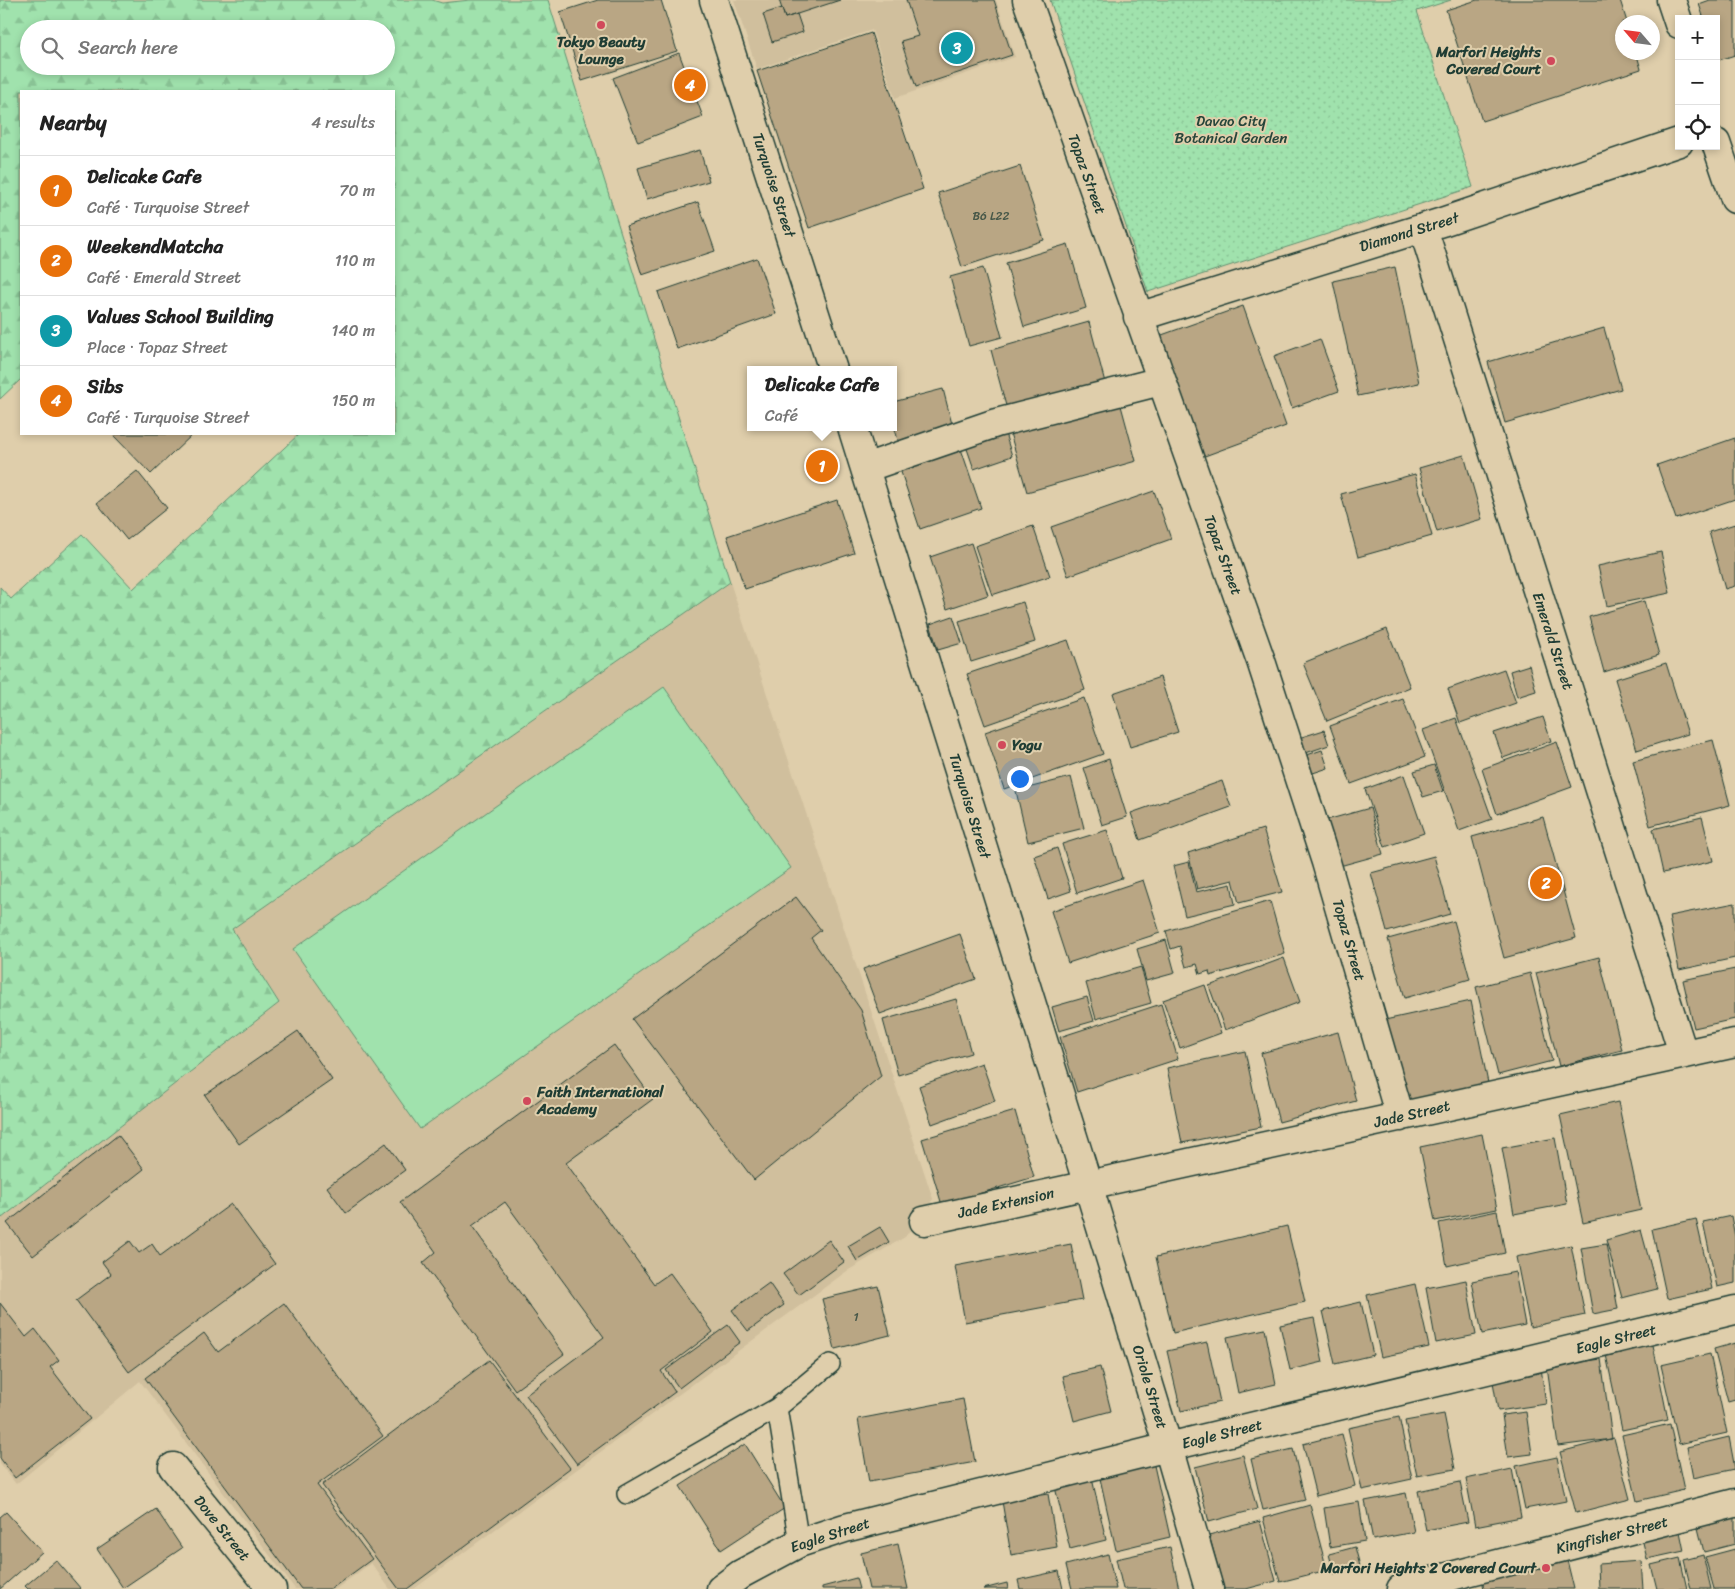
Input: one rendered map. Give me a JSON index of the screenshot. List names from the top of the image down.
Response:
{
  "streets": {
    "street": [
      "Topaz Street",
      "Turquoise Street",
      "Diamond Street",
      "Emerald Street",
      "Jade Street",
      "Jade Extension",
      "Eagle Street",
      "Oriole Street",
      "Dove Street",
      "Kingfisher Street"
    ]
  },
  "crossings": [
    ["Topaz Street", "Diamond Street"],
    ["Topaz Street", "Jade Street"],
    ["Turquoise Street", "Jade Street"],
    ["Turquoise Street", "Jade Extension"],
    ["Turquoise Street", "Oriole Street"],
    ["Diamond Street", "Emerald Street"],
    ["Emerald Street", "Jade Street"],
    ["Jade Street", "Jade Extension"],
    ["Jade Street", "Oriole Street"],
    ["Jade Extension", "Oriole Street"],
    ["Eagle Street", "Oriole Street"]
  ],
  "parks": ["Davao City Botanical Garden"],
  "places": [
    "Tokyo Beauty Lounge",
    "Marfori Heights Covered Court",
    "Yogu",
    "Faith International Academy",
    "Marfori Heights 2 Covered Court"
  ],
  "house_numbers": ["B6 L22", "1"],
  "north": "top left",
  "page": {
    "map_buttons": ["+", "−"],
    "search": "Search here",
    "pins": [
      "3",
      "4",
      "1",
      "2"
    ],
    "heading": ["Nearby", "4 results"],
    "list": [
      {
        "mark": "1",
        "name": "Delicake Cafe",
        "note": "Café · Turquoise Street",
        "value": "70 m"
      },
      {
        "mark": "2",
        "name": "WeekendMatcha",
        "note": "Café · Emerald Street",
        "value": "110 m"
      },
      {
        "mark": "3",
        "name": "Values School Building",
        "note": "Place · Topaz Street",
        "value": "140 m"
      },
      {
        "mark": "4",
        "name": "Sibs",
        "note": "Café · Turquoise Street",
        "value": "150 m"
      }
    ],
    "popup": ["Delicake Cafe", "Café"]
  }
}
